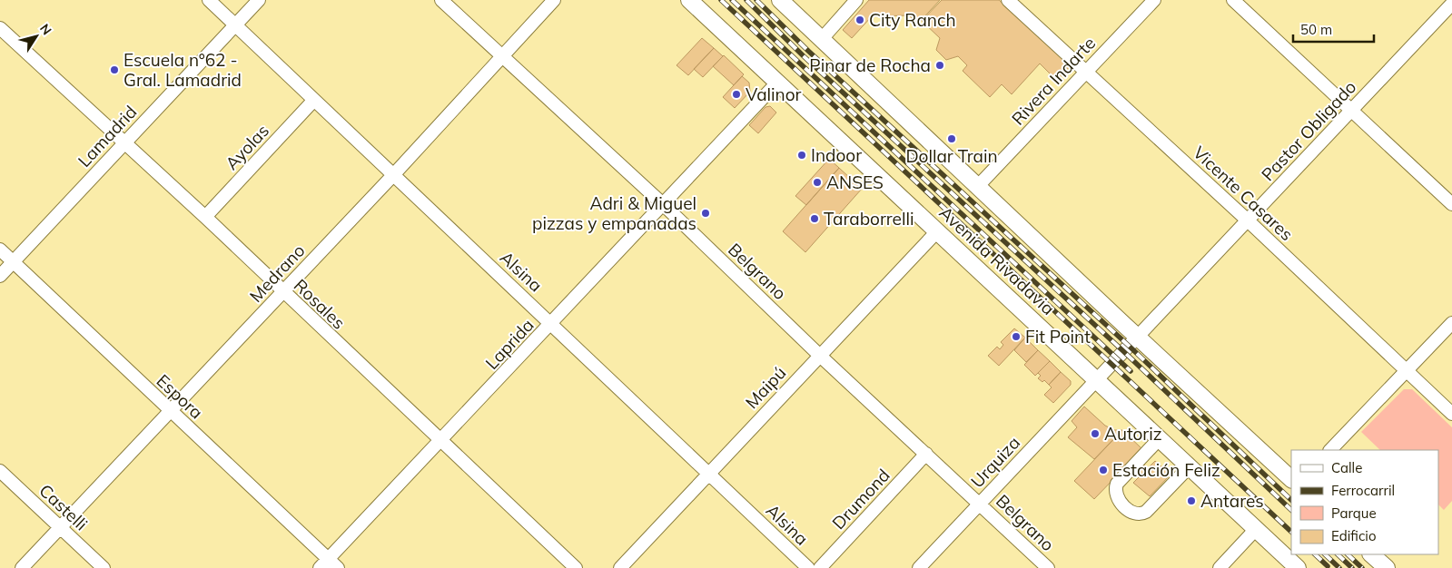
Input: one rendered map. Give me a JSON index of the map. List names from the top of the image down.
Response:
{
  "streets": {
    "main road": ["Avenida Rivadavia"],
    "street": [
      "Rivera Indarte",
      "Pastor Obligado",
      "Lamadrid",
      "Ayolas",
      "Vicente Casares",
      "Alsina",
      "Belgrano",
      "Medrano",
      "Rosales",
      "Laprida",
      "Maipú",
      "Espora",
      "Urquiza",
      "Drumond",
      "Castelli"
    ]
  },
  "crossings": [
    ["Rivera Indarte", "Vicente Casares"],
    ["Pastor Obligado", "Vicente Casares"],
    ["Pastor Obligado", "Avenida Rivadavia"],
    ["Pastor Obligado", "Urquiza"],
    ["Lamadrid", "Alsina"],
    ["Lamadrid", "Rosales"],
    ["Lamadrid", "Espora"],
    ["Ayolas", "Alsina"],
    ["Ayolas", "Rosales"],
    ["Avenida Rivadavia", "Laprida"],
    ["Avenida Rivadavia", "Maipú"],
    ["Avenida Rivadavia", "Urquiza"],
    ["Alsina", "Medrano"],
    ["Alsina", "Laprida"],
    ["Alsina", "Maipú"],
    ["Belgrano", "Medrano"],
    ["Belgrano", "Laprida"],
    ["Belgrano", "Maipú"],
    ["Belgrano", "Urquiza"],
    ["Belgrano", "Drumond"],
    ["Medrano", "Rosales"],
    ["Medrano", "Espora"],
    ["Medrano", "Castelli"],
    ["Rosales", "Laprida"],
    ["Laprida", "Espora"]
  ],
  "places": [
    "City Ranch",
    "Pinar de Rocha",
    "Escuela n°62 - Gral. Lamadrid",
    "Valinor",
    "Dollar Train",
    "Indoor",
    "ANSES",
    "Adri & Miguel pizzas y empanadas",
    "Taraborrelli",
    "Fit Point",
    "Autoriz",
    "Estación Feliz",
    "Antares"
  ],
  "legend": [
    "Calle",
    "Ferrocarril",
    "Parque",
    "Edificio"
  ],
  "scale_bar": "50 m",
  "north": "top right"
}
